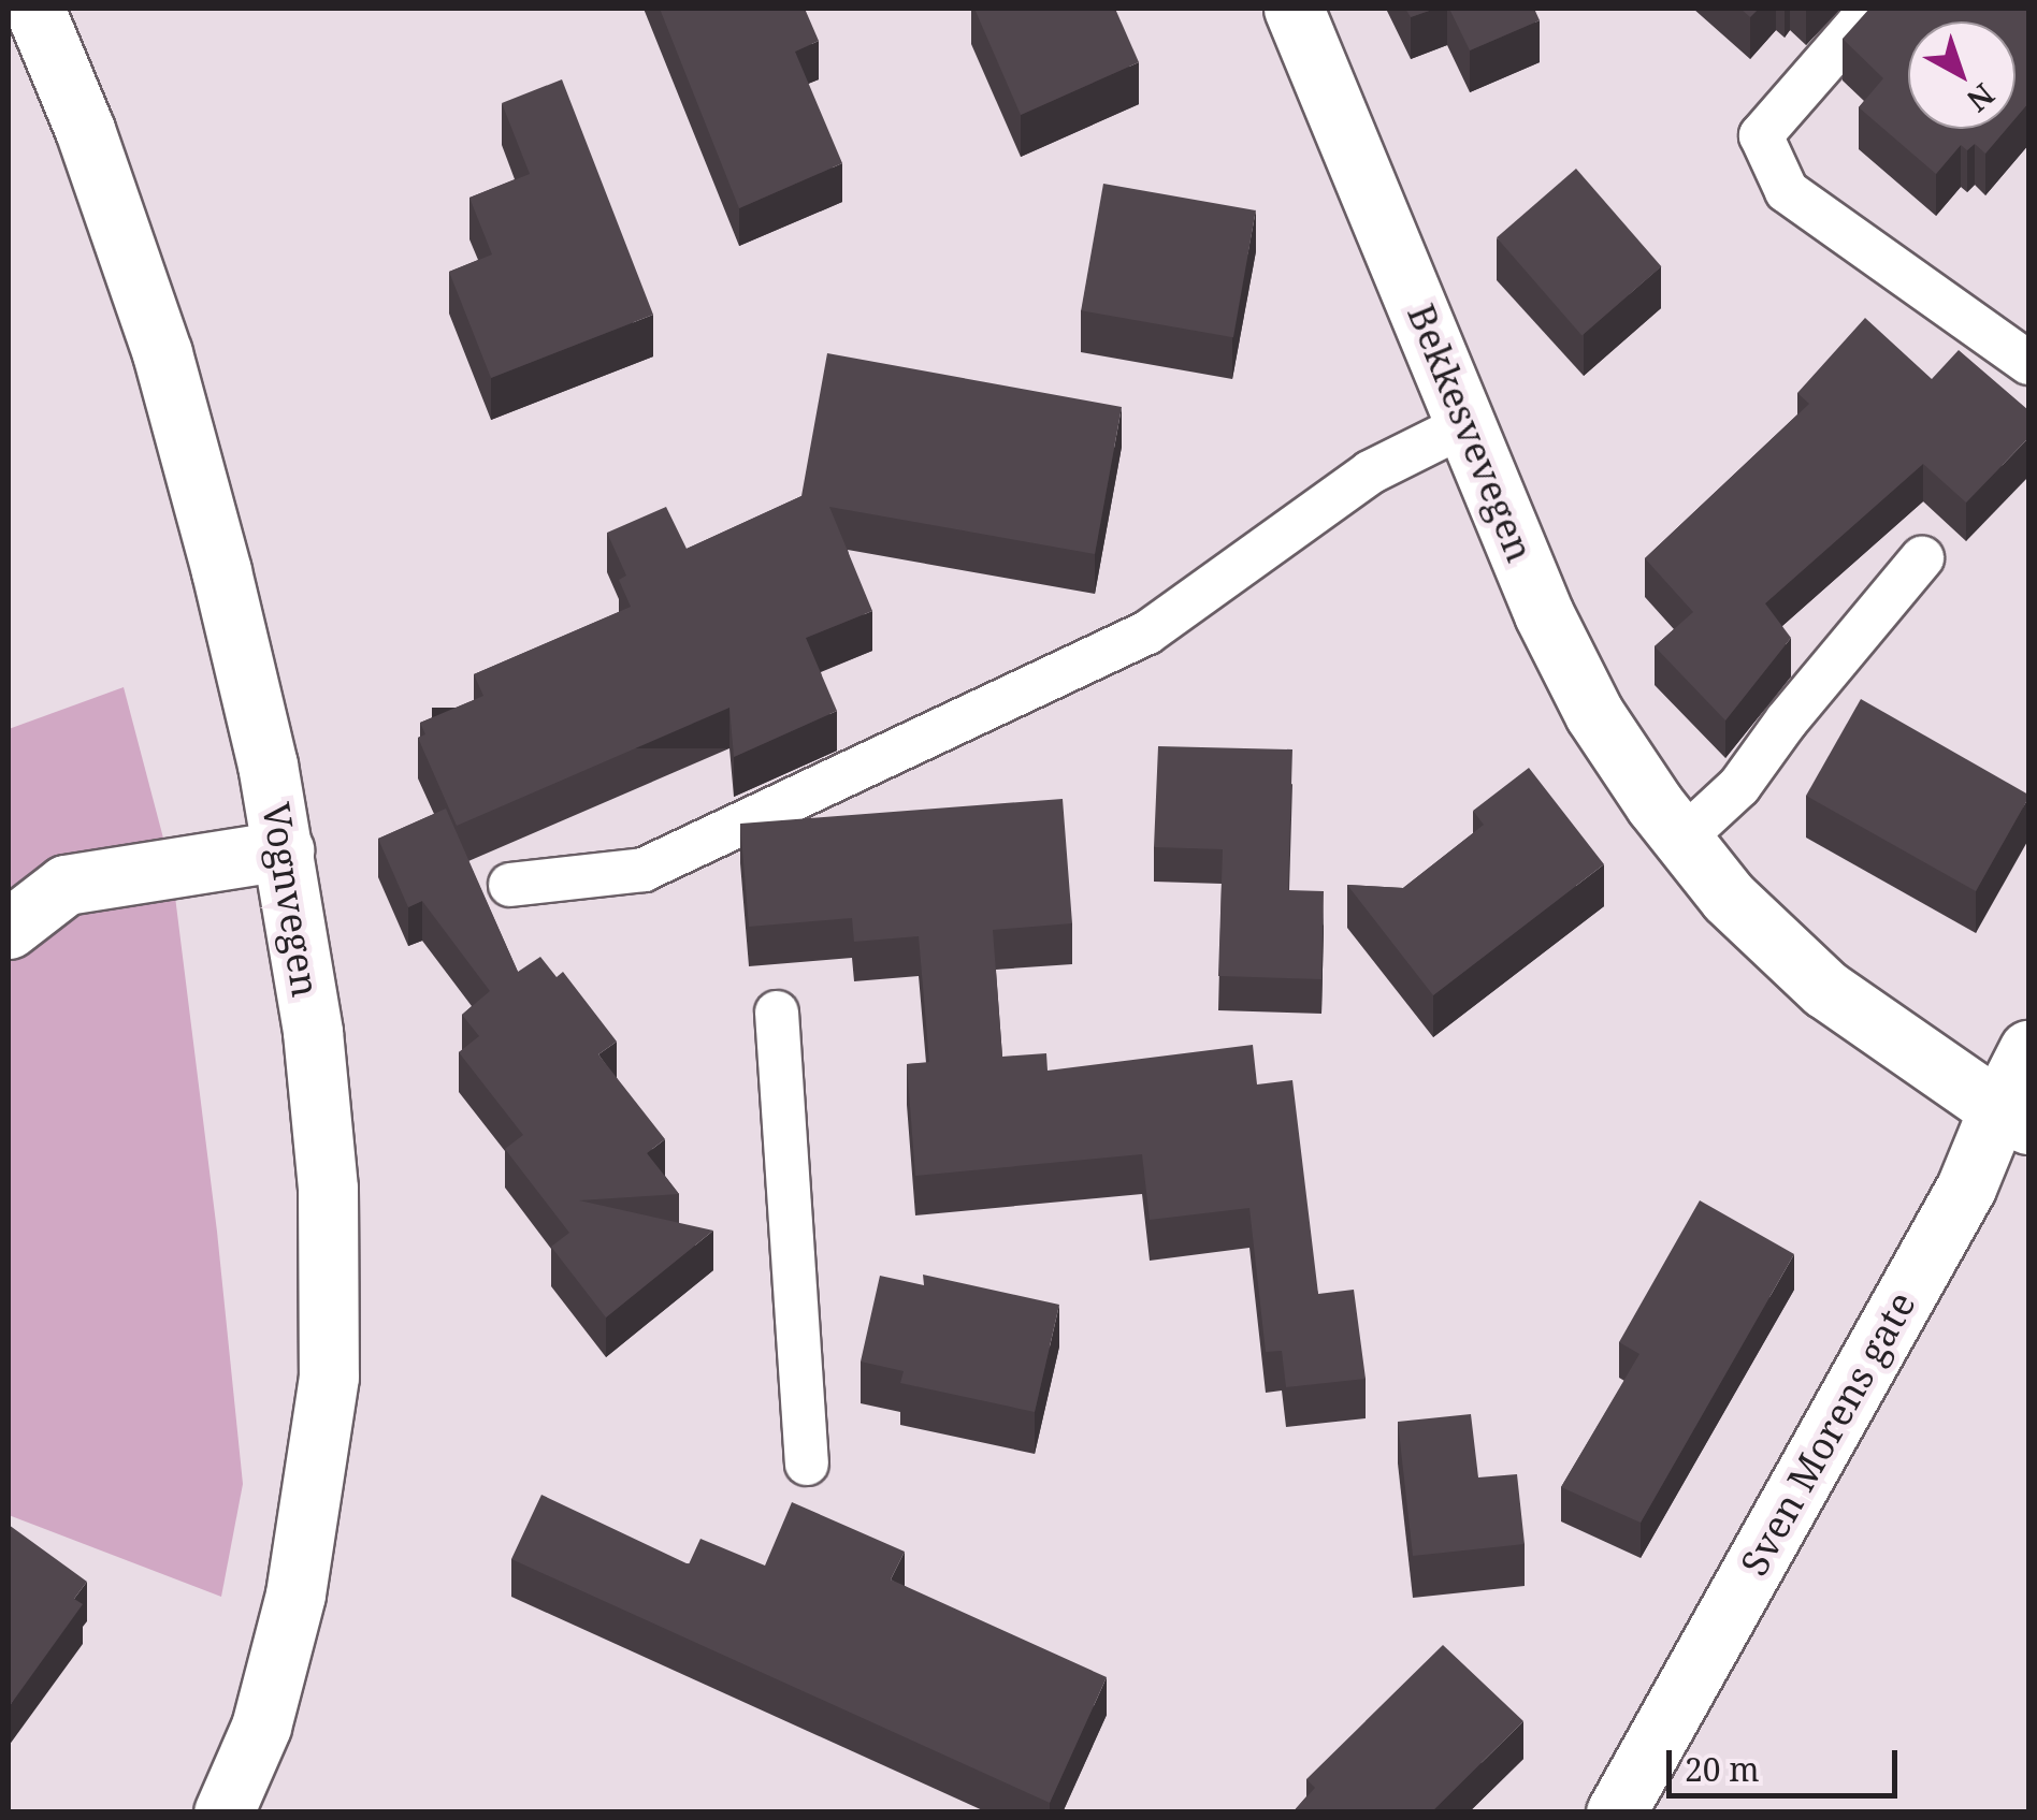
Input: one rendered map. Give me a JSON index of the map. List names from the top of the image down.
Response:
{
  "streets": {
    "street": ["Bekkesvevegen", "Vognvegen", "Sven Morens gate"]
  },
  "crossings": [
    ["Bekkesvevegen", "Sven Morens gate"]
  ],
  "scale_bar": "20 m",
  "north": "bottom right"
}
